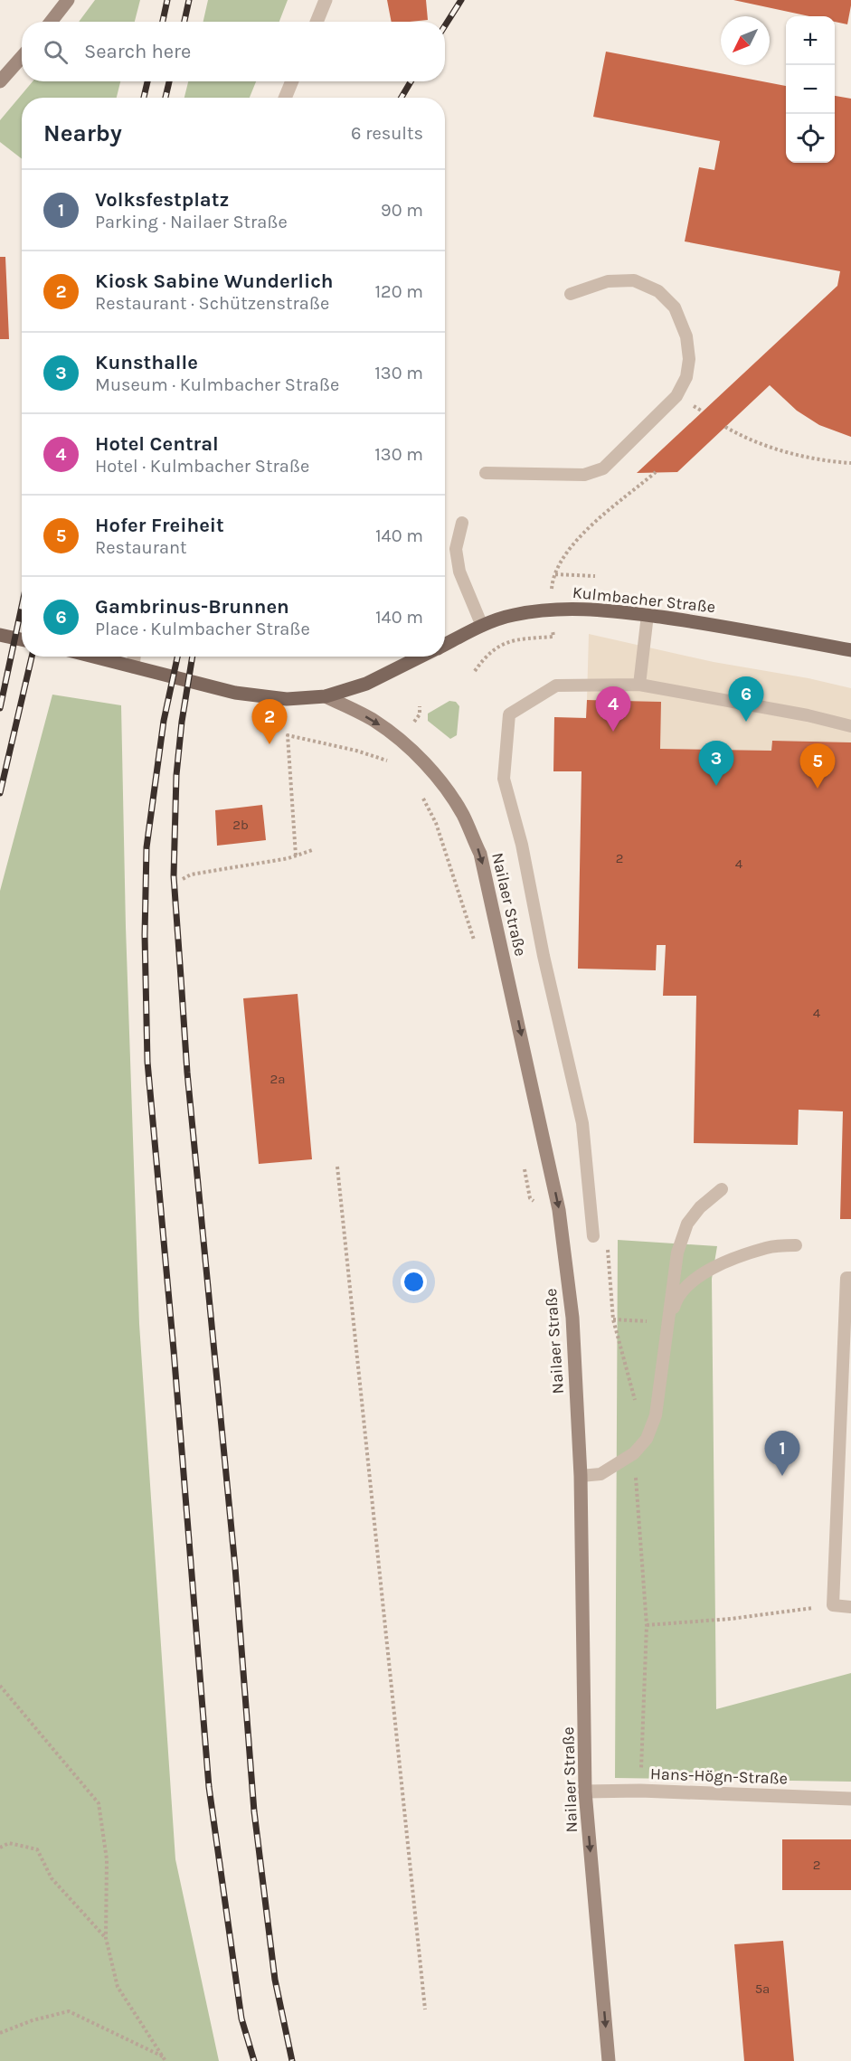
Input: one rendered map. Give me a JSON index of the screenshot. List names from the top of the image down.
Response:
{
  "streets": {
    "main road": ["Kulmbacher Straße"],
    "street": ["Nailaer Straße", "Hans-Högn-Straße"]
  },
  "crossings": [
    ["Kulmbacher Straße", "Nailaer Straße"],
    ["Nailaer Straße", "Hans-Högn-Straße"]
  ],
  "one_way": ["Nailaer Straße"],
  "house_numbers": [
    "2b",
    "2",
    "4",
    "4",
    "2a",
    "2",
    "5a"
  ],
  "north": "bottom left",
  "page": {
    "map_buttons": ["+", "−"],
    "search": "Search here",
    "heading": ["Nearby", "6 results"],
    "list": [
      {
        "mark": "1",
        "name": "Volksfestplatz",
        "note": "Parking · Nailaer Straße",
        "value": "90 m"
      },
      {
        "mark": "2",
        "name": "Kiosk Sabine Wunderlich",
        "note": "Restaurant · Schützenstraße",
        "value": "120 m"
      },
      {
        "mark": "3",
        "name": "Kunsthalle",
        "note": "Museum · Kulmbacher Straße",
        "value": "130 m"
      },
      {
        "mark": "4",
        "name": "Hotel Central",
        "note": "Hotel · Kulmbacher Straße",
        "value": "130 m"
      },
      {
        "mark": "5",
        "name": "Hofer Freiheit",
        "note": "Restaurant",
        "value": "140 m"
      },
      {
        "mark": "6",
        "name": "Gambrinus-Brunnen",
        "note": "Place · Kulmbacher Straße",
        "value": "140 m"
      }
    ],
    "pins": [
      "6",
      "4",
      "2",
      "3",
      "5",
      "1"
    ]
  }
}
